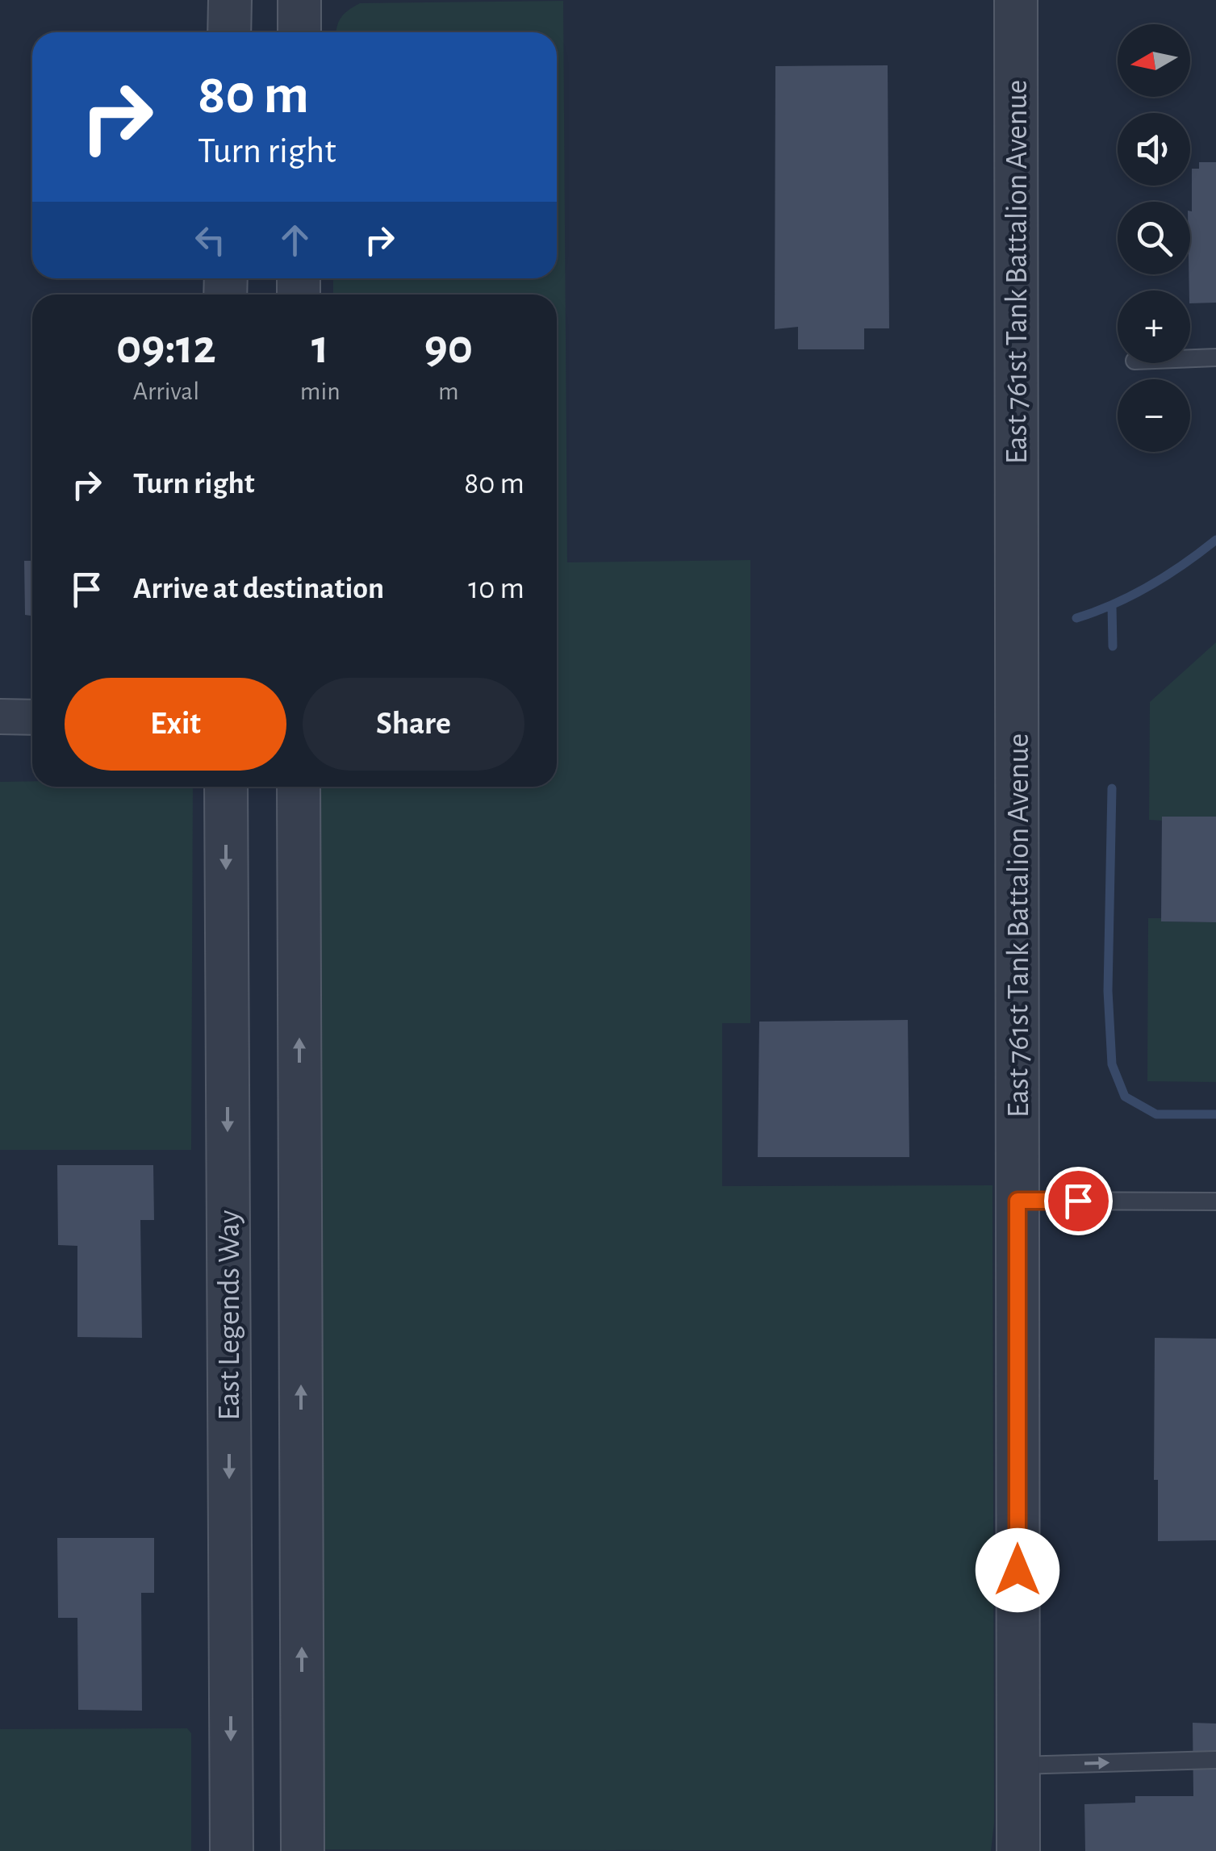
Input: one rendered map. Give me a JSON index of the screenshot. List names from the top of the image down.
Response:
{
  "streets": {
    "street": ["East 761st Tank Battalion Avenue", "East Legends Way"]
  },
  "north": "left",
  "page": {
    "map_buttons": ["+", "−"],
    "turn": ["80 m", "Turn right"],
    "eta": [
      "09:12",
      "Arrival",
      "1",
      "min",
      "90",
      "m"
    ],
    "list": [
      {
        "name": "Turn right",
        "value": "80 m"
      },
      {
        "name": "Arrive at destination",
        "value": "10 m"
      }
    ],
    "buttons": ["Exit", "Share"]
  }
}
